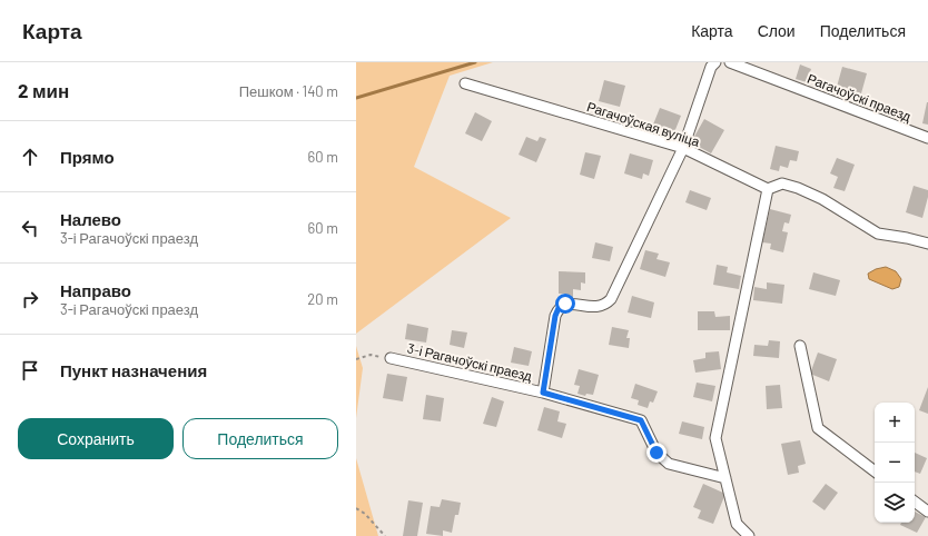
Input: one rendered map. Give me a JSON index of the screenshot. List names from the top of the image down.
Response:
{
  "streets": {
    "street": ["Рагачоўскі праезд", "Рагачоўская вуліца", "3-і Рагачоўскі праезд"]
  },
  "page": {
    "header": "Карта",
    "nav": ["Карта", "Слои", "Поделиться"],
    "heading": ["2 мин", "Пешком · 140 m"],
    "list": [
      ["Прямо", "60 m"],
      ["Налево", "3-і Рагачоўскі праезд", "60 m"],
      ["Направо", "3-і Рагачоўскі праезд", "20 m"],
      "Пункт назначения"
    ],
    "map_buttons": ["+", "−"],
    "buttons": ["Сохранить", "Поделиться"]
  }
}
